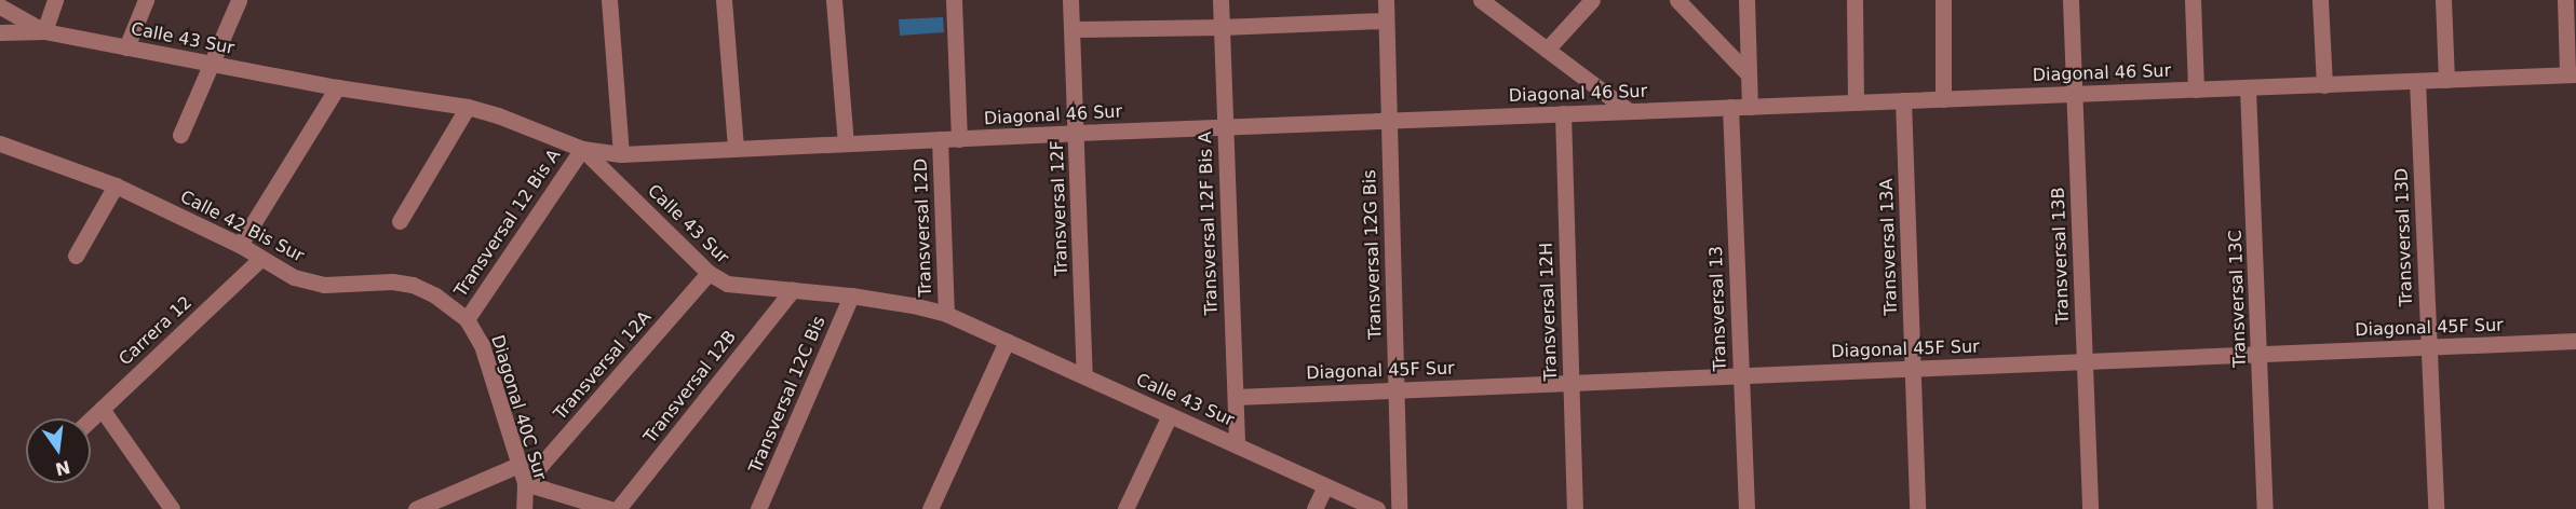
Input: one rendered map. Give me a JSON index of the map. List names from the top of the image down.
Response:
{
  "streets": {
    "street": [
      "Calle 43 Sur",
      "Diagonal 46 Sur",
      "Transversal 12F",
      "Transversal 12 Bis A",
      "Transversal 12F Bis A",
      "Calle 42 Bis Sur",
      "Transversal 12D",
      "Transversal 13D",
      "Transversal 13A",
      "Transversal 12G Bis",
      "Transversal 13B",
      "Transversal 13C",
      "Transversal 13",
      "Transversal 12H",
      "Diagonal 45F Sur",
      "Carrera 12",
      "Transversal 12A",
      "Transversal 12B",
      "Transversal 12C Bis",
      "Diagonal 40C Sur"
    ]
  },
  "crossings": [
    ["Calle 43 Sur", "Diagonal 46 Sur"],
    ["Calle 43 Sur", "Transversal 12F"],
    ["Calle 43 Sur", "Transversal 12 Bis A"],
    ["Calle 43 Sur", "Transversal 12F Bis A"],
    ["Calle 43 Sur", "Transversal 12D"],
    ["Calle 43 Sur", "Transversal 12A"],
    ["Calle 43 Sur", "Transversal 12B"],
    ["Calle 43 Sur", "Transversal 12C Bis"],
    ["Diagonal 46 Sur", "Transversal 12F"],
    ["Diagonal 46 Sur", "Transversal 12 Bis A"],
    ["Diagonal 46 Sur", "Transversal 12F Bis A"],
    ["Diagonal 46 Sur", "Transversal 12D"],
    ["Diagonal 46 Sur", "Transversal 13D"],
    ["Diagonal 46 Sur", "Transversal 13A"],
    ["Diagonal 46 Sur", "Transversal 12G Bis"],
    ["Diagonal 46 Sur", "Transversal 13B"],
    ["Diagonal 46 Sur", "Transversal 13C"],
    ["Diagonal 46 Sur", "Transversal 13"],
    ["Diagonal 46 Sur", "Transversal 12H"],
    ["Transversal 12 Bis A", "Calle 42 Bis Sur"],
    ["Transversal 12 Bis A", "Diagonal 40C Sur"],
    ["Transversal 12F Bis A", "Diagonal 45F Sur"],
    ["Calle 42 Bis Sur", "Carrera 12"],
    ["Calle 42 Bis Sur", "Diagonal 40C Sur"],
    ["Transversal 13D", "Diagonal 45F Sur"],
    ["Transversal 13A", "Diagonal 45F Sur"],
    ["Transversal 12G Bis", "Diagonal 45F Sur"],
    ["Transversal 13B", "Diagonal 45F Sur"],
    ["Transversal 13C", "Diagonal 45F Sur"],
    ["Transversal 13", "Diagonal 45F Sur"],
    ["Transversal 12H", "Diagonal 45F Sur"],
    ["Transversal 12A", "Diagonal 40C Sur"]
  ],
  "north": "bottom"
}
